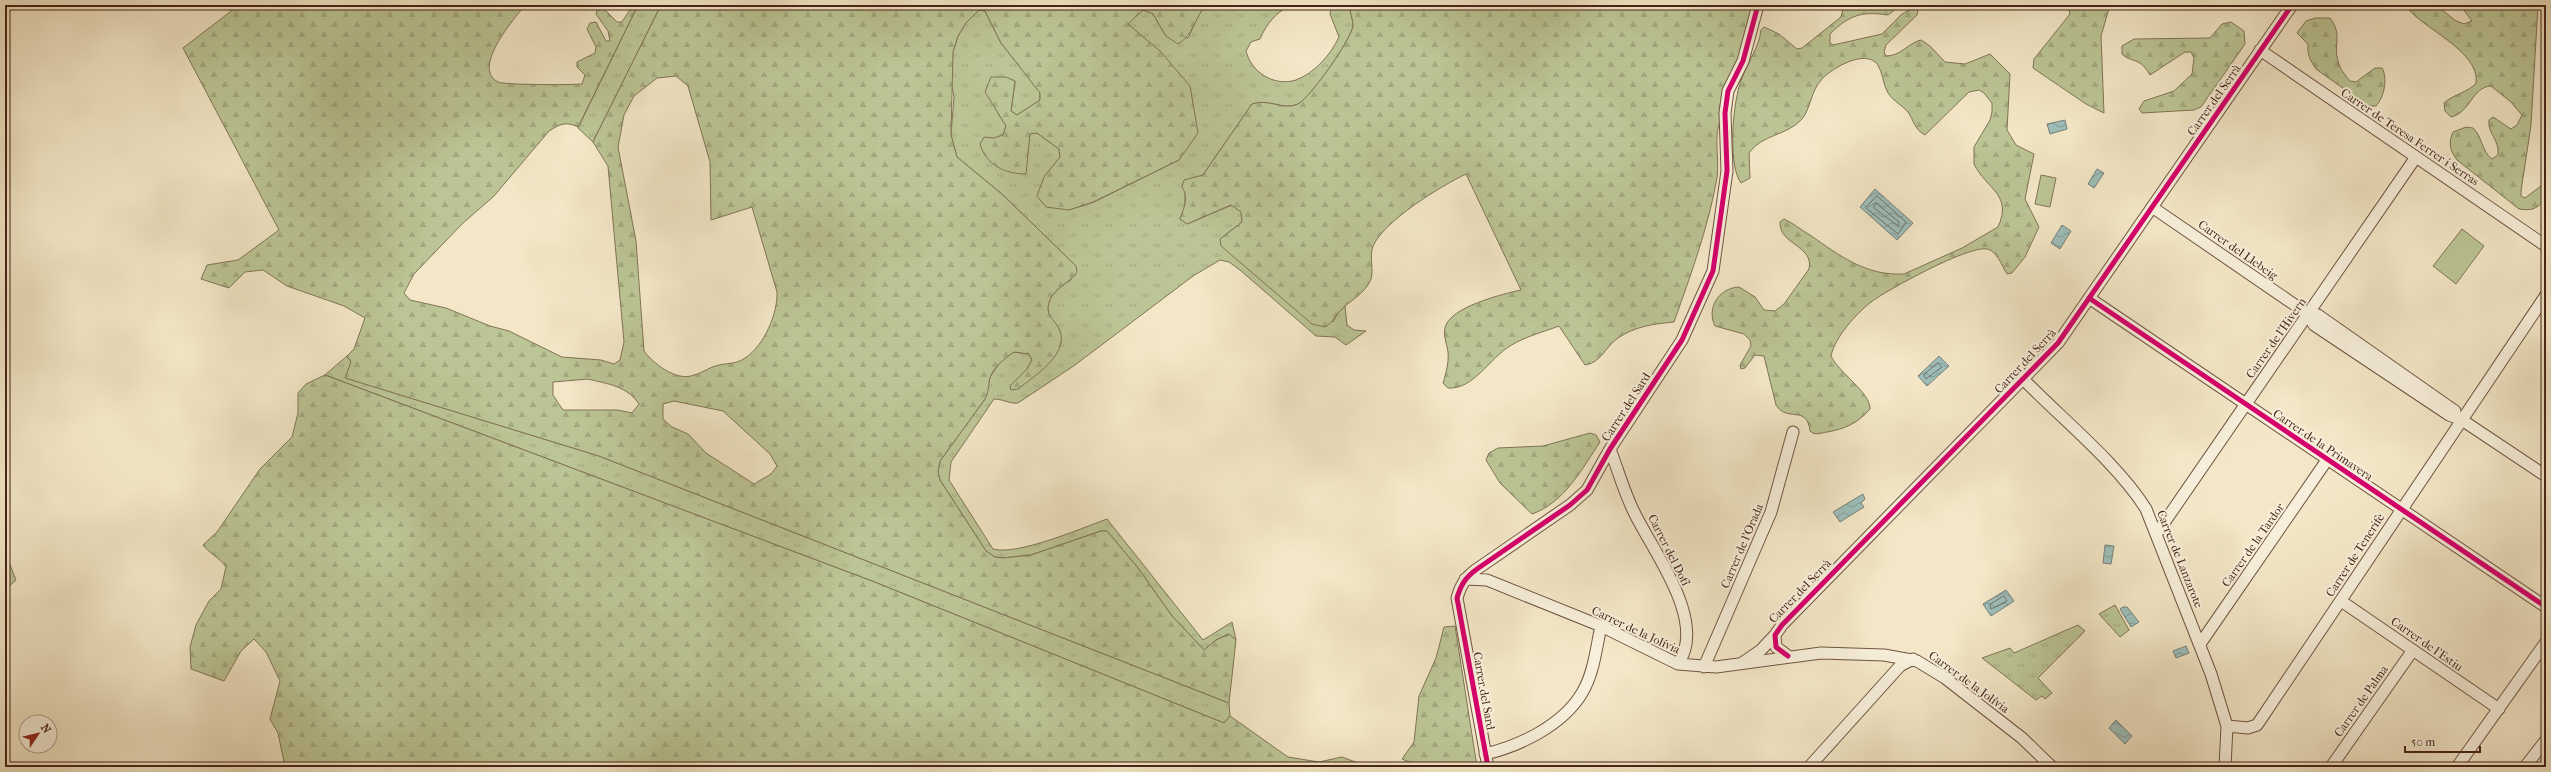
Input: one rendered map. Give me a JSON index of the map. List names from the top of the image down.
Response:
{
  "streets": {
    "street": [
      "Carrer del Serrà",
      "Carrer de Teresa Ferrer i Serras",
      "Carrer del Llebeig",
      "Carrer de l'Hivern",
      "Carrer del Sard",
      "Carrer de la Primavera",
      "Carrer de la Tardor",
      "Carrer de l'Orada",
      "Carrer del Dofí",
      "Carrer de Tenerife",
      "Carrer de Lanzarote",
      "Carrer de la Jolívia",
      "Carrer de l'Estiu",
      "Carrer de Palma"
    ]
  },
  "crossings": [
    ["Carrer del Serrà", "Carrer de Teresa Ferrer i Serras"],
    ["Carrer del Serrà", "Carrer del Llebeig"],
    ["Carrer del Serrà", "Carrer de la Primavera"],
    ["Carrer del Serrà", "Carrer de Lanzarote"],
    ["Carrer del Serrà", "Carrer de la Jolívia"],
    ["Carrer de Teresa Ferrer i Serras", "Carrer de l'Hivern"],
    ["Carrer del Llebeig", "Carrer de l'Hivern"],
    ["Carrer del Llebeig", "Carrer de Tenerife"],
    ["Carrer de l'Hivern", "Carrer de la Primavera"],
    ["Carrer de l'Hivern", "Carrer de Lanzarote"],
    ["Carrer del Sard", "Carrer del Dofí"],
    ["Carrer del Sard", "Carrer de la Jolívia"],
    ["Carrer de la Primavera", "Carrer de la Tardor"],
    ["Carrer de la Primavera", "Carrer de Tenerife"],
    ["Carrer de la Tardor", "Carrer de Lanzarote"],
    ["Carrer de l'Orada", "Carrer de la Jolívia"],
    ["Carrer del Dofí", "Carrer de la Jolívia"],
    ["Carrer de Tenerife", "Carrer de Lanzarote"],
    ["Carrer de Tenerife", "Carrer de l'Estiu"],
    ["Carrer de l'Estiu", "Carrer de Palma"]
  ],
  "scale_bar": "50 m",
  "north": "top right"
}
